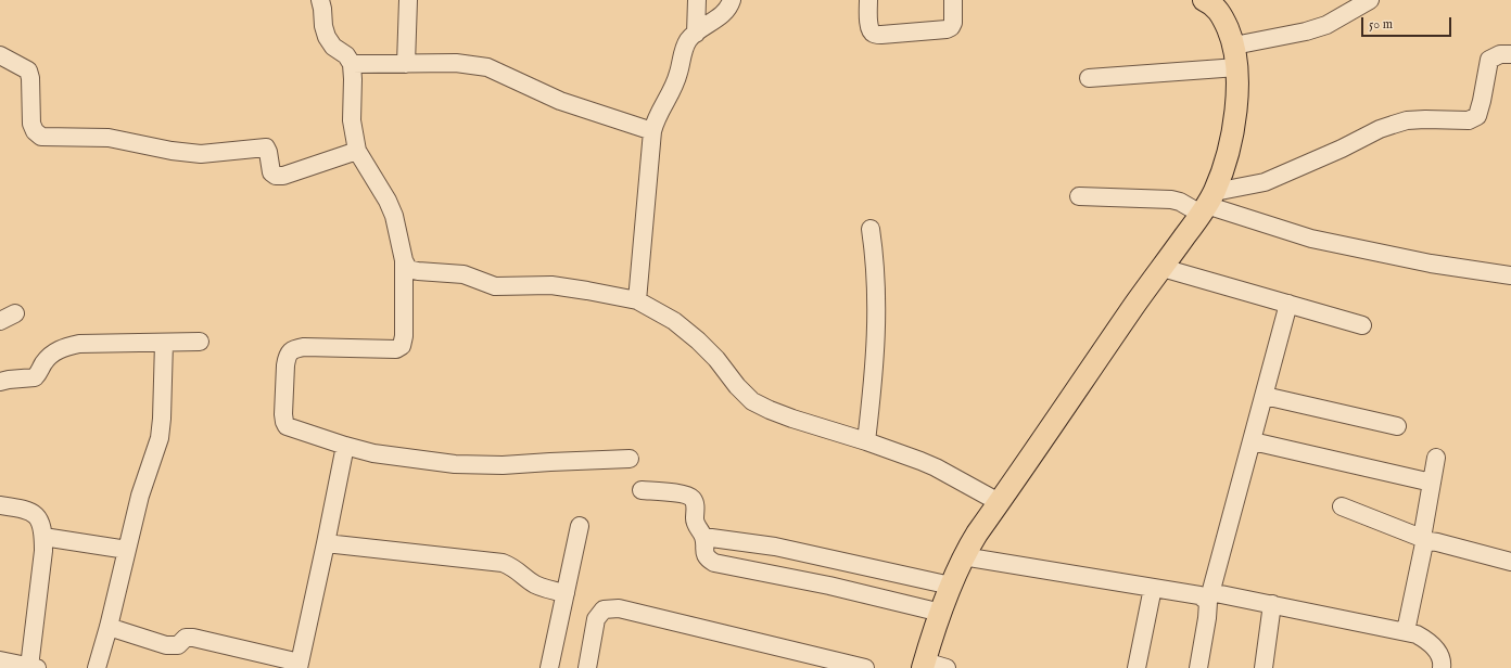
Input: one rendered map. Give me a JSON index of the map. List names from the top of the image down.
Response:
{
  "scale_bar": "50 m"
}
